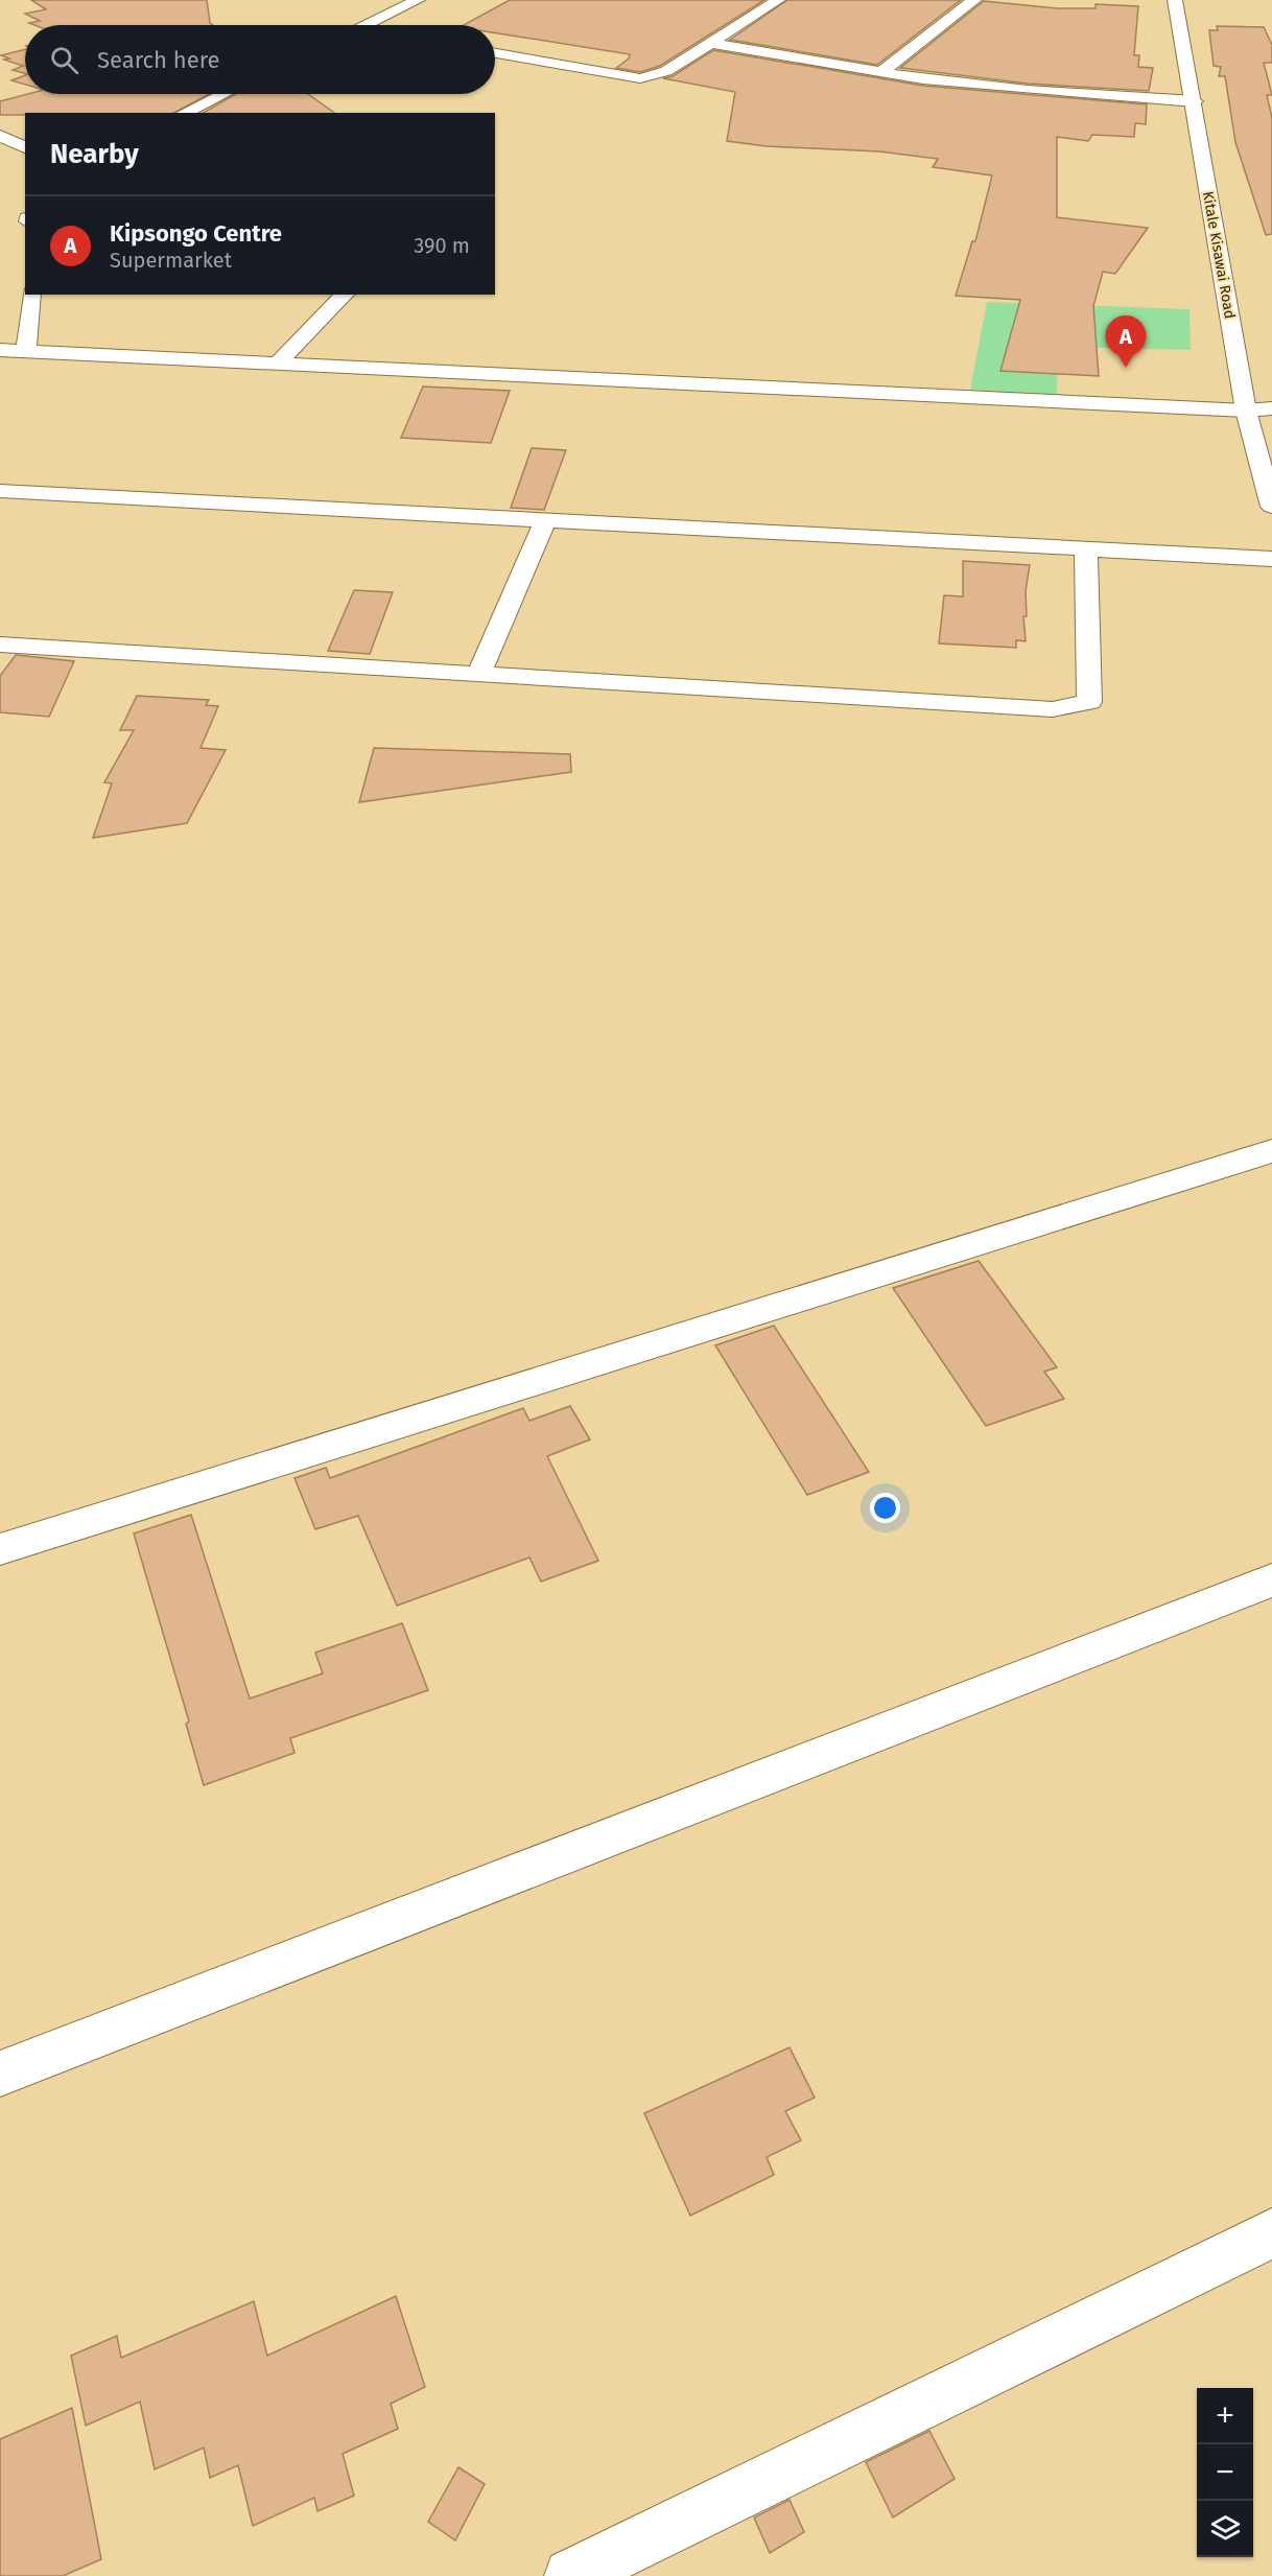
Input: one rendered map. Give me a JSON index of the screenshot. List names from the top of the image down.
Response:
{
  "streets": {
    "street": ["Kitale Kisawai Road"]
  },
  "page": {
    "search": "Search here",
    "heading": "Nearby",
    "list": [
      {
        "mark": "A",
        "name": "Kipsongo Centre",
        "note": "Supermarket",
        "value": "390 m"
      }
    ],
    "pins": "A",
    "map_buttons": ["+", "−"]
  }
}
